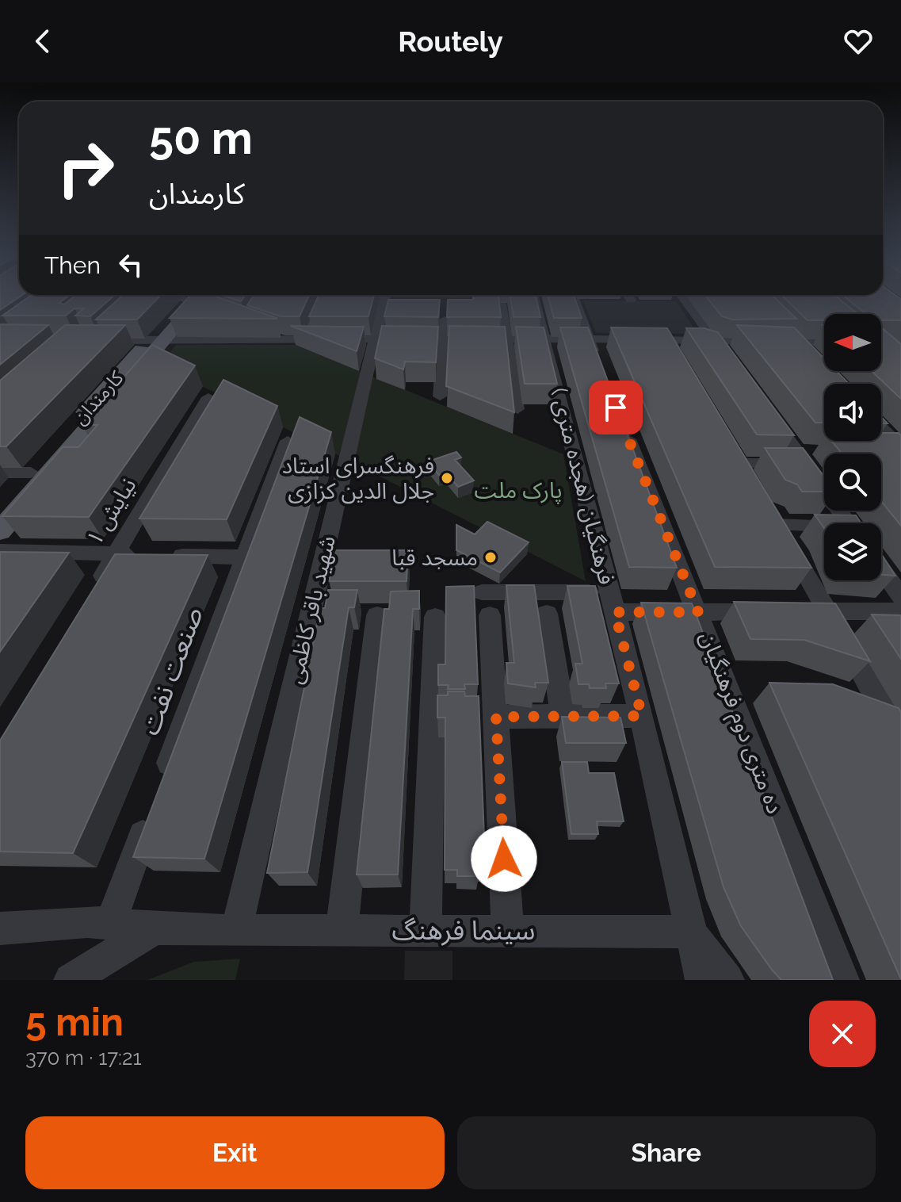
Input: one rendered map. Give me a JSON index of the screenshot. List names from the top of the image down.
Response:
{
  "streets": {
    "main road": ["کارمندان"],
    "street": [
      "فرهنگیان (هجده متری )",
      "نیایش ۱",
      "شهید باقر کاظمی",
      "صنعت نفت",
      "ده متری دوم فرهنگیان",
      "سینما فرهنگ"
    ]
  },
  "crossings": [
    ["فرهنگیان (هجده متری )", "سینما فرهنگ"],
    ["شهید باقر کاظمی", "سینما فرهنگ"]
  ],
  "parks": ["پارک ملت"],
  "places": ["فرهنگسرای استاد جلال الدین کزازی", "مسجد قبا"],
  "north": "left",
  "page": {
    "header": "Routely",
    "turn": ["50 m", "کارمندان"],
    "then": "Then",
    "heading": ["5 min", "370 m · 17:21"],
    "buttons": ["Exit", "Share"]
  }
}
